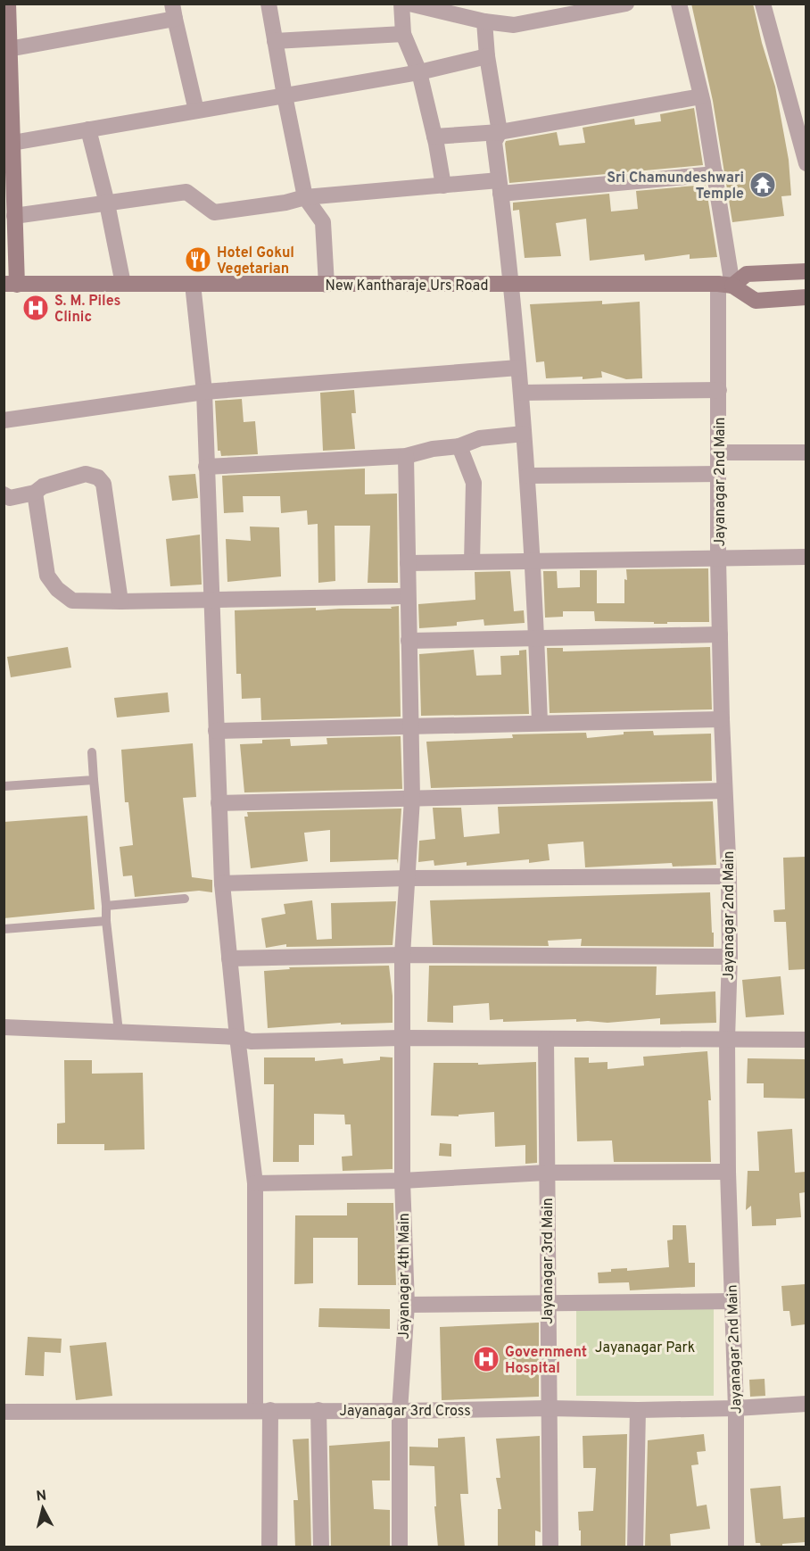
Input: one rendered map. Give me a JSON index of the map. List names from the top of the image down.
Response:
{
  "streets": {
    "main road": ["New Kantharaje Urs Road"],
    "street": [
      "Jayanagar 2nd Main",
      "Jayanagar 3rd Main",
      "Jayanagar 4th Main",
      "Jayanagar 3rd Cross"
    ]
  },
  "crossings": [
    ["New Kantharaje Urs Road", "Jayanagar 2nd Main"],
    ["Jayanagar 2nd Main", "Jayanagar 3rd Cross"],
    ["Jayanagar 3rd Main", "Jayanagar 3rd Cross"],
    ["Jayanagar 4th Main", "Jayanagar 3rd Cross"]
  ],
  "parks": ["Jayanagar Park"],
  "places": {
    "temple": ["Sri Chamundeshwari Temple"],
    "restaurant": ["Hotel Gokul Vegetarian"],
    "hospital": ["S. M. Piles Clinic", "Government Hospital"]
  },
  "north": "top"
}
